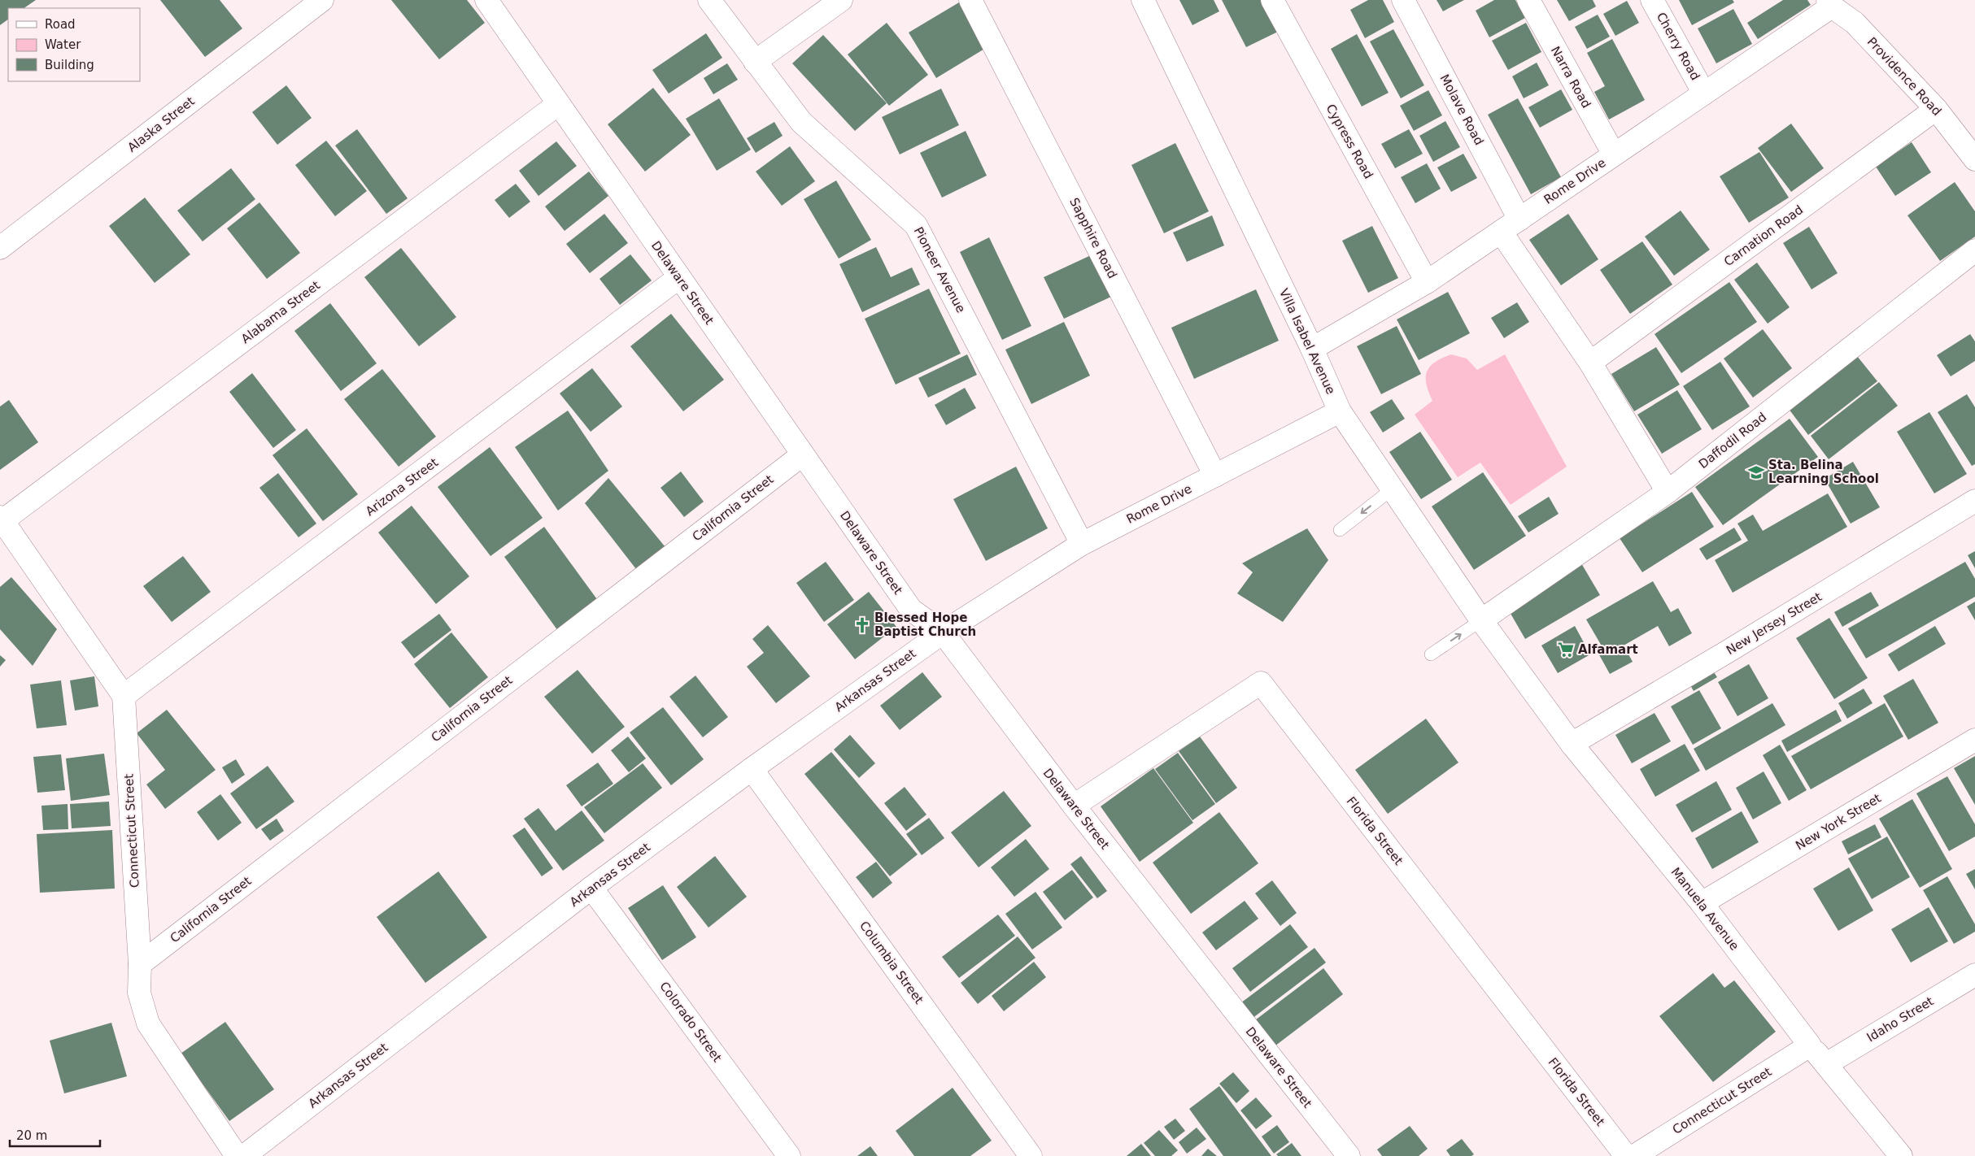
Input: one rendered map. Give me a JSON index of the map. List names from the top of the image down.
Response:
{
  "streets": {
    "street": [
      "Cherry Road",
      "Providence Road",
      "Narra Road",
      "Molave Road",
      "Alaska Street",
      "Cypress Road",
      "Rome Drive",
      "Carnation Road",
      "Sapphire Road",
      "Pioneer Avenue",
      "Delaware Street",
      "Alabama Street",
      "Villa Isabel Avenue",
      "Daffodil Road",
      "Arizona Street",
      "California Street",
      "New Jersey Street",
      "Arkansas Street",
      "New York Street",
      "Connecticut Street",
      "Florida Street",
      "Manuela Avenue",
      "Columbia Street",
      "Idaho Street",
      "Colorado Street"
    ]
  },
  "crossings": [
    ["Cherry Road", "Rome Drive"],
    ["Providence Road", "Rome Drive"],
    ["Providence Road", "Carnation Road"],
    ["Narra Road", "Rome Drive"],
    ["Molave Road", "Rome Drive"],
    ["Cypress Road", "Rome Drive"],
    ["Rome Drive", "Sapphire Road"],
    ["Rome Drive", "Pioneer Avenue"],
    ["Rome Drive", "Villa Isabel Avenue"],
    ["Rome Drive", "Arkansas Street"],
    ["Delaware Street", "Alabama Street"],
    ["Delaware Street", "Arizona Street"],
    ["Delaware Street", "California Street"],
    ["Delaware Street", "Arkansas Street"],
    ["Delaware Street", "Florida Street"],
    ["Villa Isabel Avenue", "Daffodil Road"],
    ["Villa Isabel Avenue", "Manuela Avenue"],
    ["Arizona Street", "Connecticut Street"],
    ["California Street", "Connecticut Street"],
    ["New Jersey Street", "Manuela Avenue"],
    ["Arkansas Street", "Columbia Street"],
    ["Arkansas Street", "Colorado Street"],
    ["New York Street", "Manuela Avenue"],
    ["Connecticut Street", "Manuela Avenue"],
    ["Manuela Avenue", "Idaho Street"]
  ],
  "places": {
    "school or university": ["Sta. Belina Learning School"],
    "church": ["Blessed Hope Baptist Church"],
    "supermarket": ["Alfamart"]
  },
  "legend": ["Road", "Water", "Building"],
  "scale_bar": "20 m"
}
